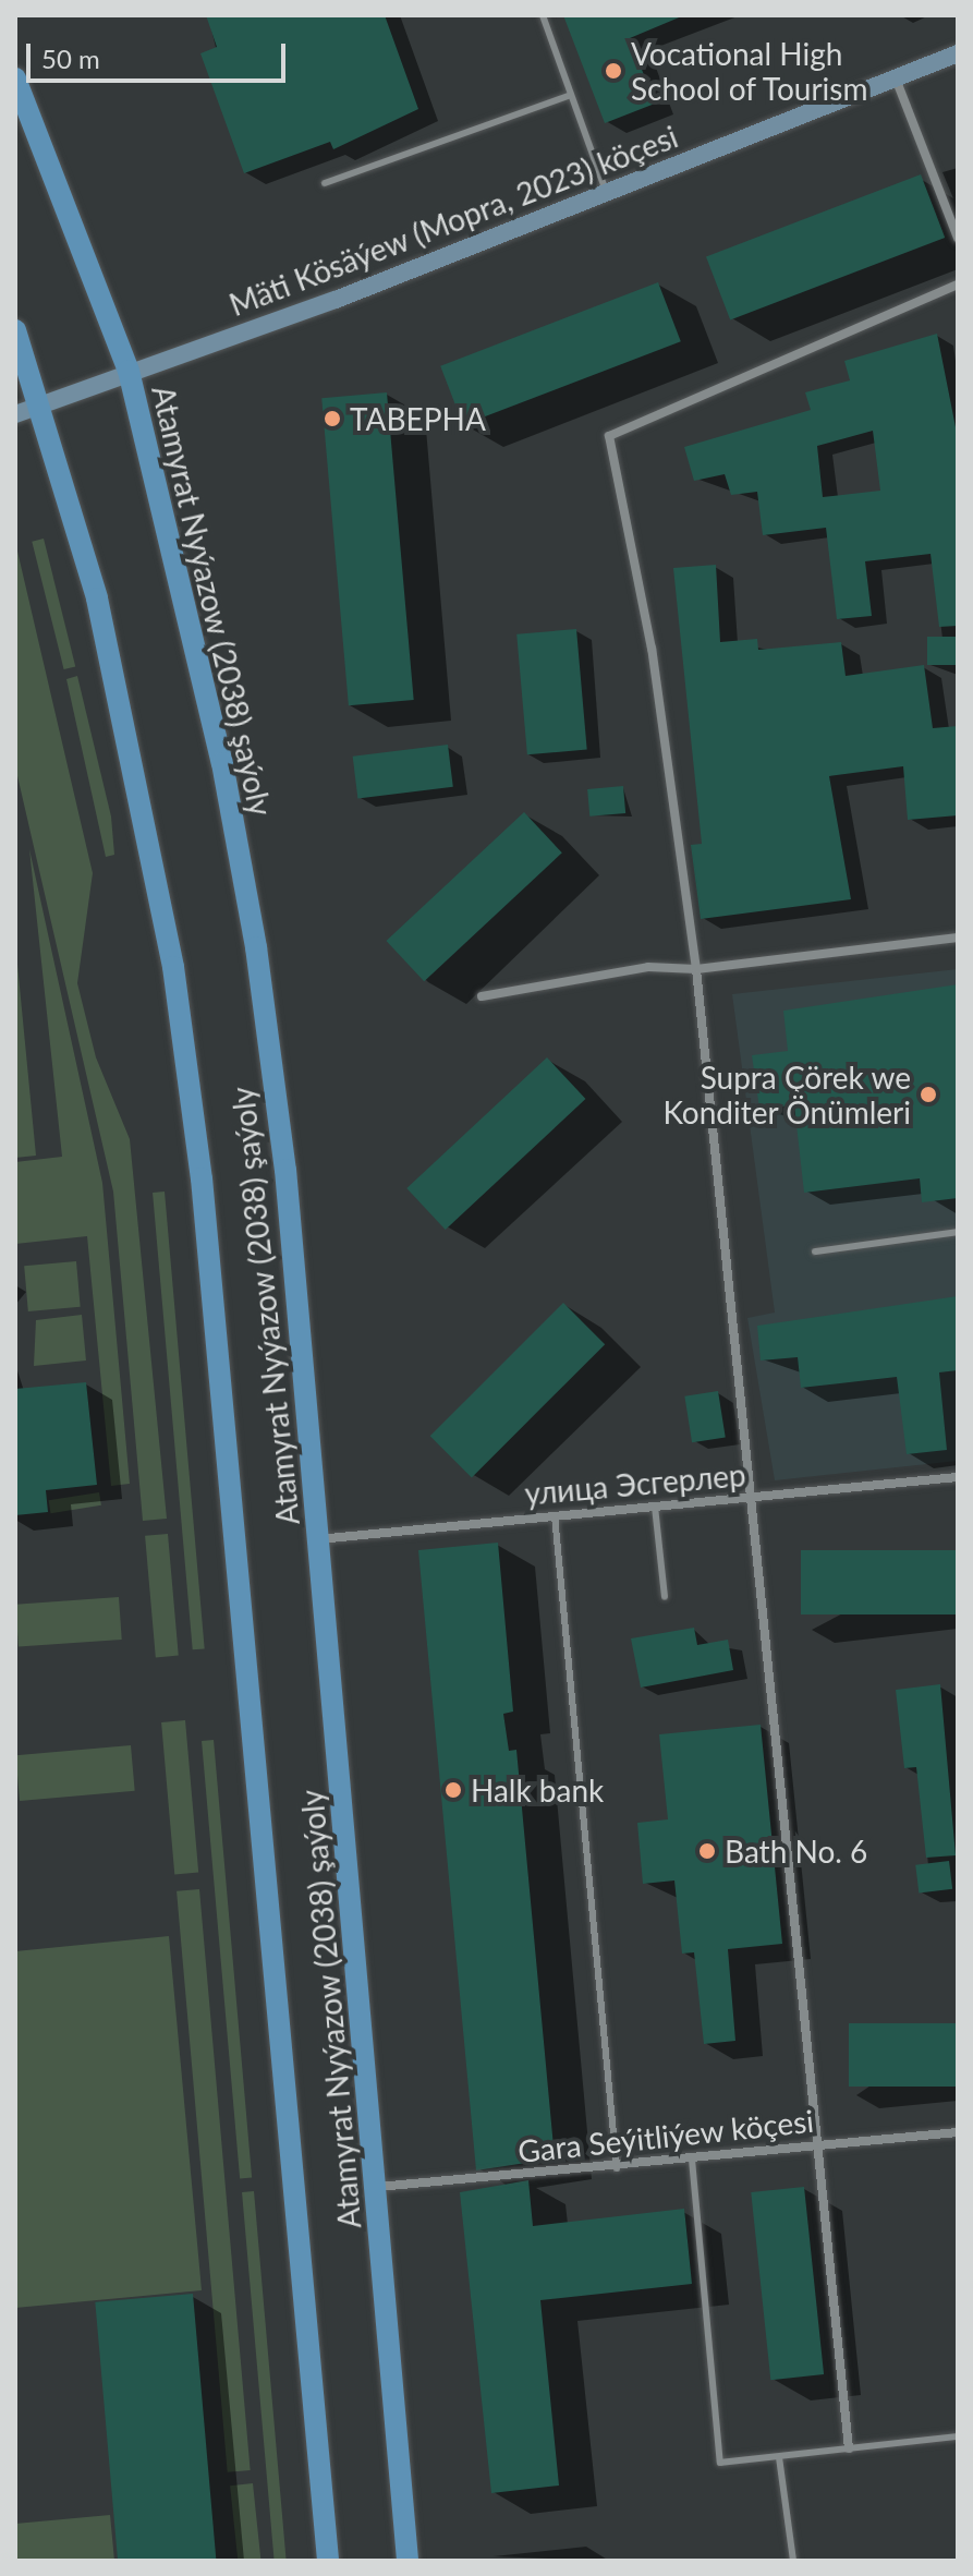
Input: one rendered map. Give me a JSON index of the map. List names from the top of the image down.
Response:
{
  "streets": {
    "main road": ["Atamyrat Nyýazow (2038) şaýoly"],
    "street": ["Mäti Kösäýew (Mopra, 2023) köçesi", "улица Эсгерлер", "Gara Seýitliýew köçesi"]
  },
  "crossings": [
    ["Mäti Kösäýew (Mopra, 2023) köçesi", "Atamyrat Nyýazow (2038) şaýoly"],
    ["Atamyrat Nyýazow (2038) şaýoly", "улица Эсгерлер"],
    ["Atamyrat Nyýazow (2038) şaýoly", "Gara Seýitliýew köçesi"]
  ],
  "places": [
    "Vocational High School of Tourism",
    "ТАВЕРНА",
    "Supra Çörek we Konditer Önümleri",
    "Halk bank",
    "Bath No. 6"
  ],
  "scale_bar": "50 m"
}
